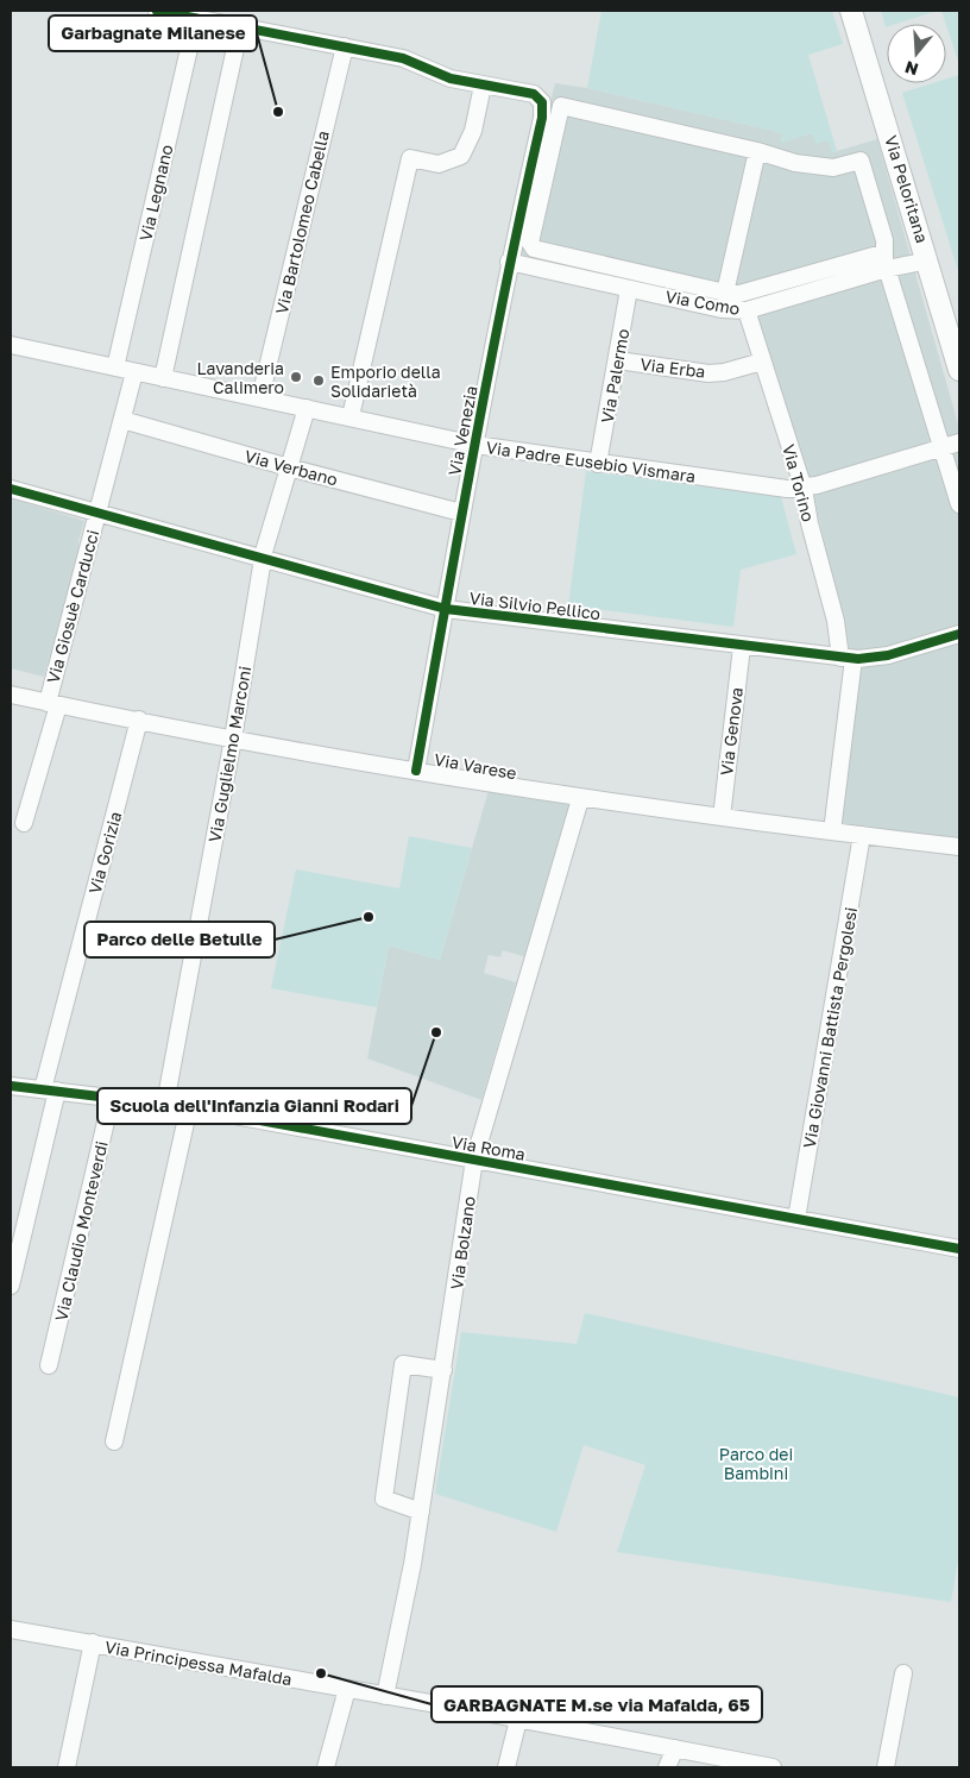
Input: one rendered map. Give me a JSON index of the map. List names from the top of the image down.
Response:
{
  "streets": {
    "main road": ["Via Peloritana"],
    "street": [
      "Via Legnano",
      "Via Bartolomeo Cabella",
      "Via Como",
      "Via Erba",
      "Via Palermo",
      "Via Venezia",
      "Via Padre Eusebio Vismara",
      "Via Verbano",
      "Via Torino",
      "Via Silvio Pellico",
      "Via Giosuè Carducci",
      "Via Genova",
      "Via Guglielmo Marconi",
      "Via Varese",
      "Via Gorizia",
      "Via Giovanni Battista Pergolesi",
      "Via Roma",
      "Via Claudio Monteverdi",
      "Via Bolzano",
      "Via Principessa Mafalda"
    ]
  },
  "crossings": [
    ["Via Peloritana", "Via Como"],
    ["Via Legnano", "Via Padre Eusebio Vismara"],
    ["Via Bartolomeo Cabella", "Via Padre Eusebio Vismara"],
    ["Via Como", "Via Palermo"],
    ["Via Como", "Via Venezia"],
    ["Via Como", "Via Torino"],
    ["Via Erba", "Via Palermo"],
    ["Via Erba", "Via Torino"],
    ["Via Palermo", "Via Padre Eusebio Vismara"],
    ["Via Venezia", "Via Padre Eusebio Vismara"],
    ["Via Venezia", "Via Verbano"],
    ["Via Venezia", "Via Silvio Pellico"],
    ["Via Venezia", "Via Varese"],
    ["Via Padre Eusebio Vismara", "Via Torino"],
    ["Via Padre Eusebio Vismara", "Via Giosuè Carducci"],
    ["Via Padre Eusebio Vismara", "Via Guglielmo Marconi"],
    ["Via Verbano", "Via Giosuè Carducci"],
    ["Via Verbano", "Via Guglielmo Marconi"],
    ["Via Torino", "Via Silvio Pellico"],
    ["Via Torino", "Via Varese"],
    ["Via Silvio Pellico", "Via Giosuè Carducci"],
    ["Via Silvio Pellico", "Via Genova"],
    ["Via Silvio Pellico", "Via Guglielmo Marconi"],
    ["Via Giosuè Carducci", "Via Varese"],
    ["Via Genova", "Via Varese"],
    ["Via Guglielmo Marconi", "Via Varese"],
    ["Via Guglielmo Marconi", "Via Roma"],
    ["Via Varese", "Via Gorizia"],
    ["Via Varese", "Via Giovanni Battista Pergolesi"],
    ["Via Varese", "Via Bolzano"],
    ["Via Gorizia", "Via Roma"],
    ["Via Giovanni Battista Pergolesi", "Via Roma"],
    ["Via Roma", "Via Claudio Monteverdi"],
    ["Via Roma", "Via Bolzano"],
    ["Via Bolzano", "Via Principessa Mafalda"]
  ],
  "parks": ["Parco dei Bambini"],
  "places": [
    "Garbagnate Milanese",
    "Lavanderia Calimero",
    "Emporio della Solidarietà",
    "Parco delle Betulle",
    "Scuola dell'Infanzia Gianni Rodari",
    "GARBAGNATE M.se via Mafalda, 65"
  ],
  "north": "bottom"
}
